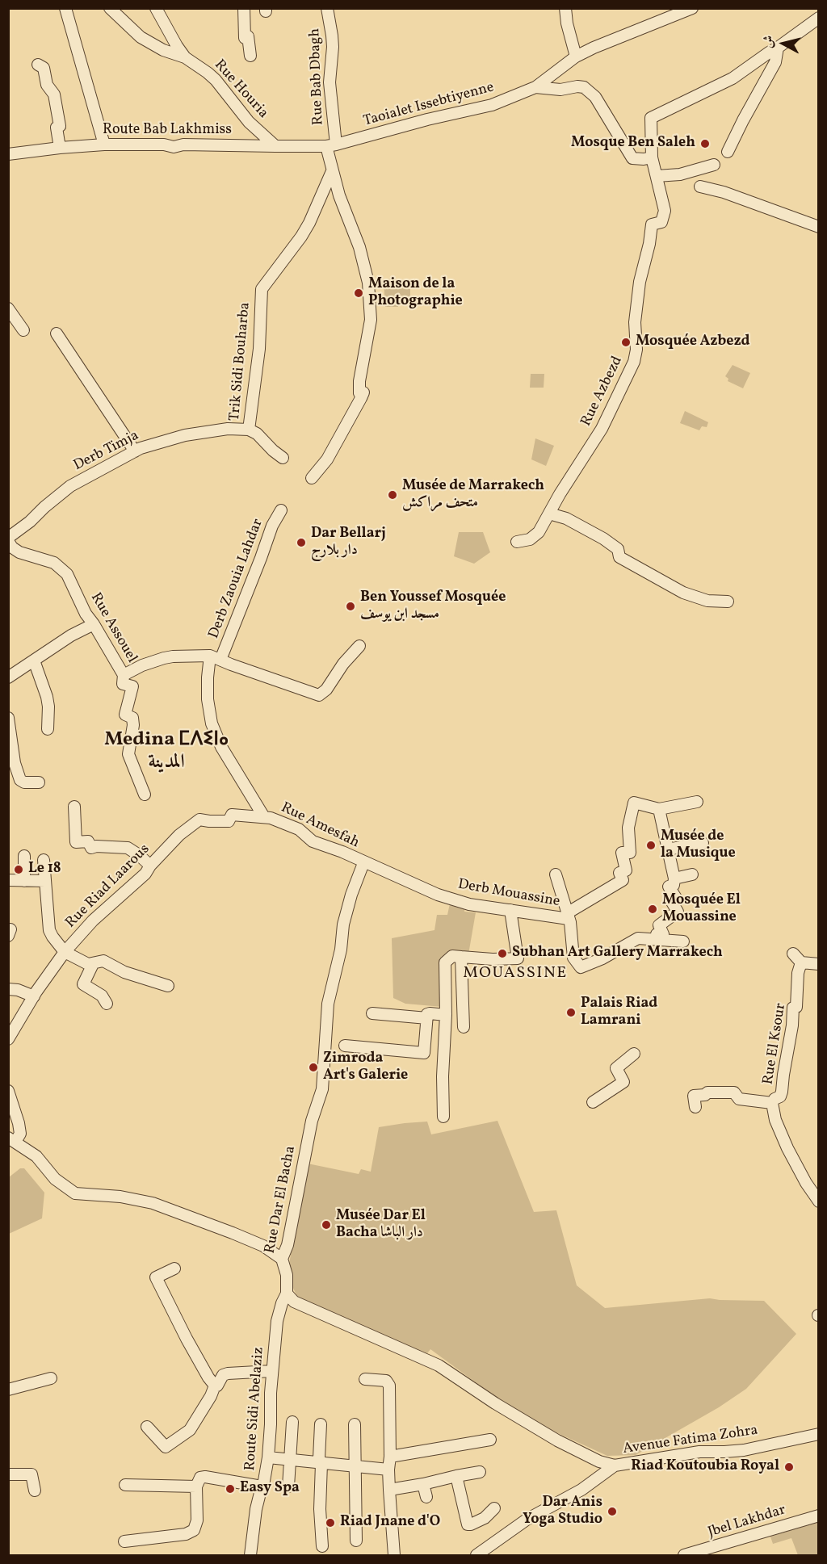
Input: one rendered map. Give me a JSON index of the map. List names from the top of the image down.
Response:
{
  "streets": {
    "street": [
      "Rue Bab Dbagh",
      "Rue Houria",
      "Taoialet Issebtiyenne",
      "Route Bab Lakhmiss",
      "Trik Sidi Bouharba",
      "Rue Azbezd",
      "Derb Timja",
      "Derb Zaouia Lahdar",
      "Rue Assouel",
      "Rue Amesfah",
      "Rue Riad Laarous",
      "Derb Mouassine",
      "Rue El Ksour",
      "Rue Dar El Bacha",
      "Route Sidi Abelaziz",
      "Avenue Fatima Zohra",
      "Jbel Lakhdar"
    ]
  },
  "crossings": [
    ["Rue Bab Dbagh", "Taoialet Issebtiyenne"],
    ["Rue Bab Dbagh", "Route Bab Lakhmiss"],
    ["Rue Bab Dbagh", "Trik Sidi Bouharba"],
    ["Rue Houria", "Route Bab Lakhmiss"],
    ["Taoialet Issebtiyenne", "Route Bab Lakhmiss"],
    ["Trik Sidi Bouharba", "Derb Timja"],
    ["Derb Timja", "Rue Assouel"],
    ["Derb Zaouia Lahdar", "Rue Assouel"],
    ["Derb Zaouia Lahdar", "Rue Amesfah"],
    ["Rue Assouel", "Rue Amesfah"],
    ["Rue Amesfah", "Rue Riad Laarous"],
    ["Rue Amesfah", "Derb Mouassine"],
    ["Rue Amesfah", "Rue Dar El Bacha"],
    ["Derb Mouassine", "Rue Dar El Bacha"],
    ["Rue Dar El Bacha", "Route Sidi Abelaziz"]
  ],
  "districts": ["Medina ⵎⴷⵉⵏⴰ المدينة", "MOUASSINE"],
  "places": [
    "Mosque Ben Saleh",
    "Maison de la Photographie",
    "Mosquée Azbezd",
    "Musée de Marrakech متحف مراكش",
    "Dar Bellarj دار بلارج",
    "Ben Youssef Mosquée مسجد ابن يوسف",
    "Musée de la Musique",
    "Le 18",
    "Mosquée El Mouassine",
    "Subhan Art Gallery Marrakech",
    "Palais Riad Lamrani",
    "Zimroda Art's Galerie",
    "Musée Dar El Bacha دار الباشا",
    "Riad Koutoubia Royal",
    "Easy Spa",
    "Dar Anis Yoga Studio",
    "Riad Jnane d'O"
  ],
  "north": "left"
}
